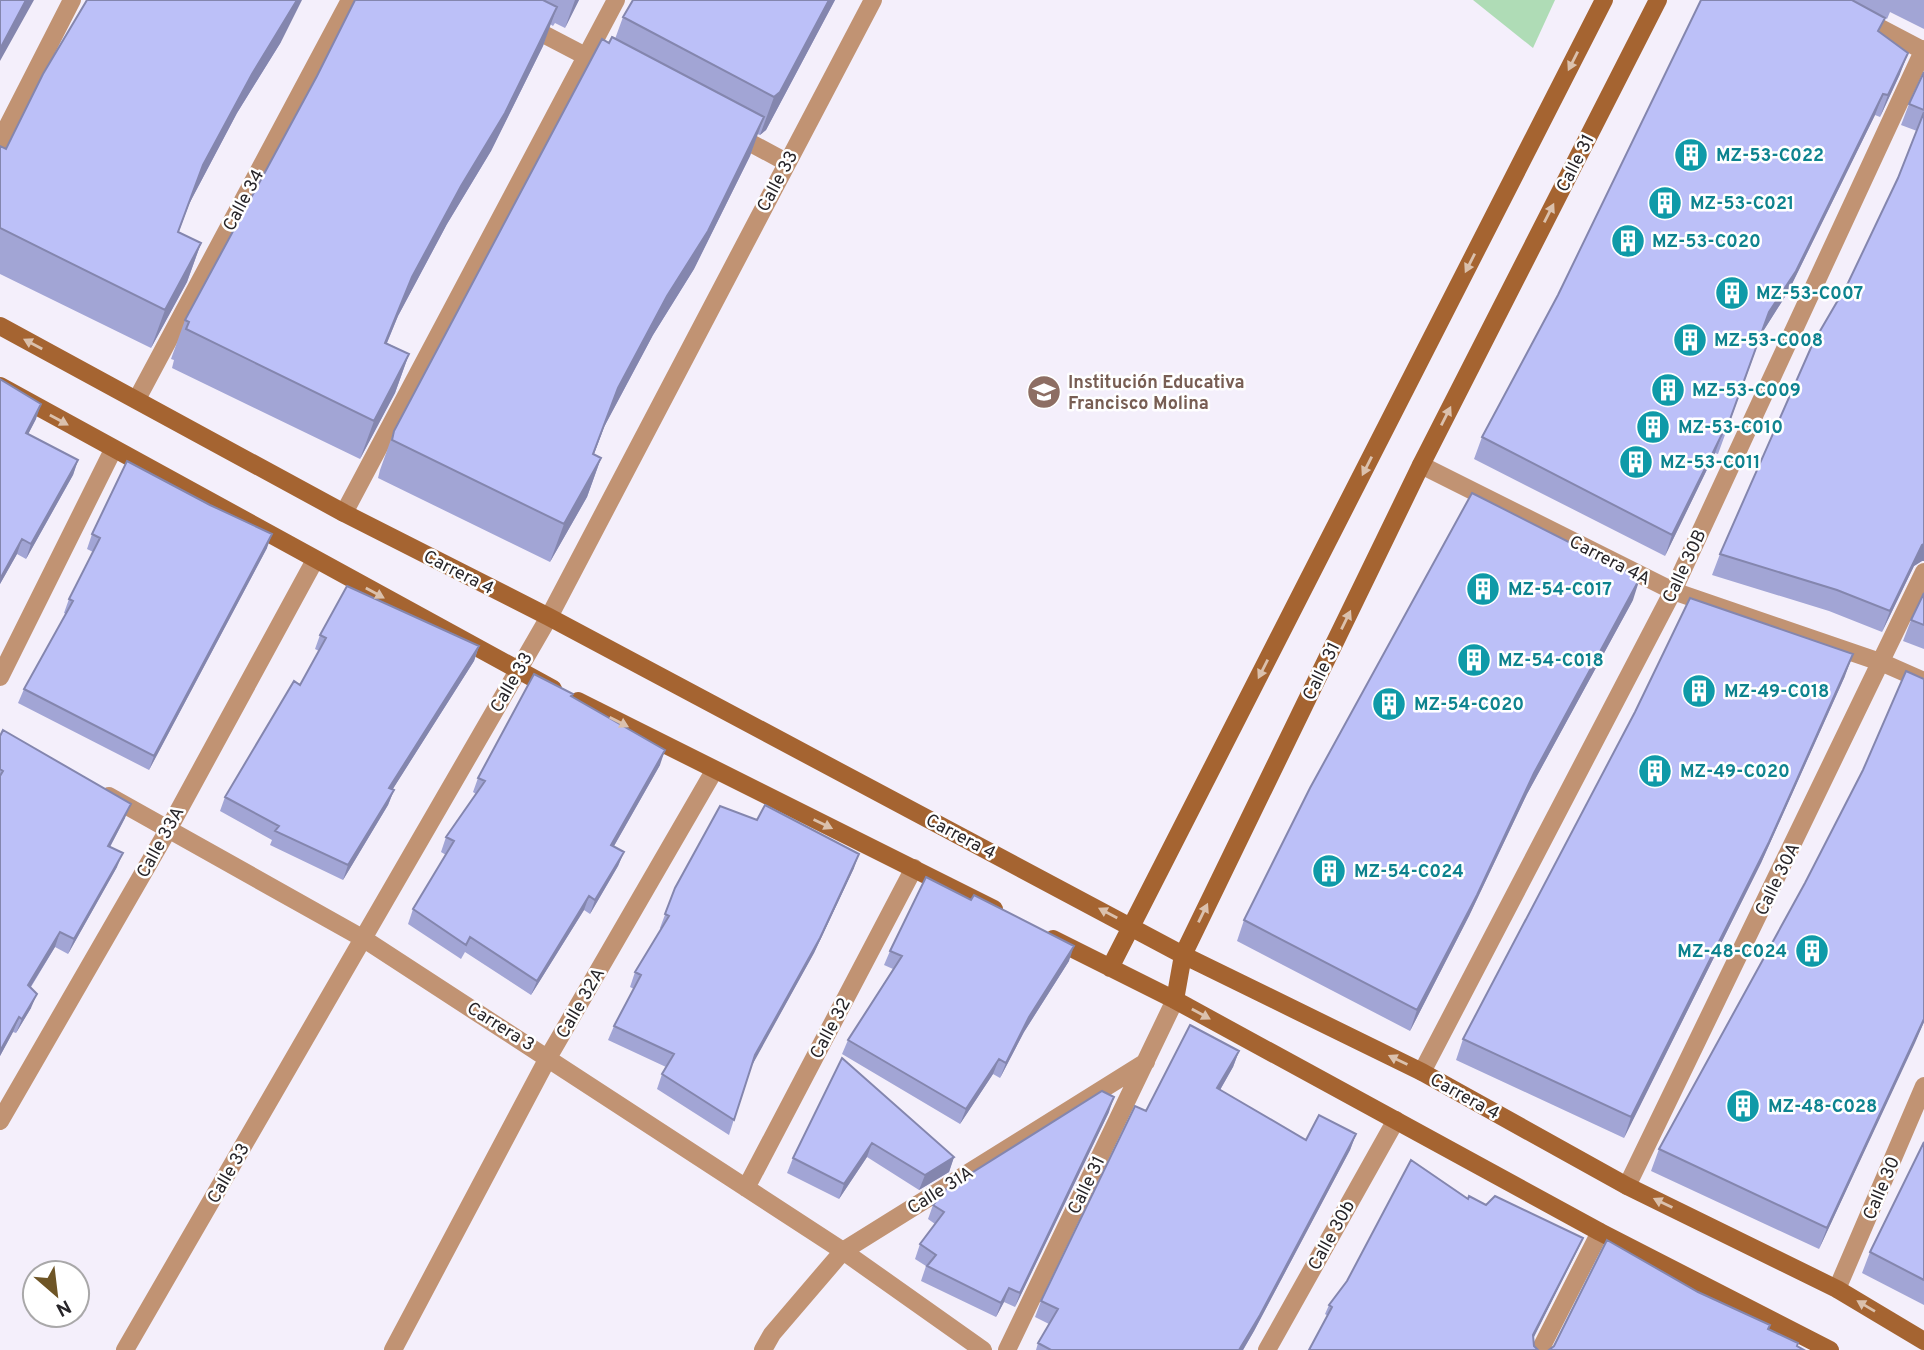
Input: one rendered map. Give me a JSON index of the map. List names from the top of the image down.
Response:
{
  "streets": {
    "main road": ["Calle 31", "Carrera 4"],
    "street": [
      "Calle 33",
      "Calle 34",
      "Carrera 4A",
      "Calle 30B",
      "Calle 33A",
      "Calle 30A",
      "Calle 32A",
      "Carrera 3",
      "Calle 32",
      "Calle 30",
      "Calle 31A",
      "Calle 30b"
    ]
  },
  "crossings": [
    ["Calle 31", "Carrera 4A"],
    ["Calle 31", "Carrera 4"],
    ["Calle 31", "Calle 31A"],
    ["Calle 33", "Carrera 4"],
    ["Calle 33", "Carrera 3"],
    ["Calle 34", "Carrera 4"],
    ["Carrera 4A", "Calle 30B"],
    ["Carrera 4A", "Calle 30A"],
    ["Calle 30B", "Carrera 4"],
    ["Carrera 4", "Calle 30A"],
    ["Carrera 4", "Calle 30"],
    ["Calle 33A", "Carrera 3"],
    ["Calle 32A", "Carrera 3"],
    ["Carrera 3", "Calle 32"],
    ["Carrera 3", "Calle 31A"]
  ],
  "places": {
    "building": [
      "MZ-53-C022",
      "MZ-53-C021",
      "MZ-53-C020",
      "MZ-53-C007",
      "MZ-53-C008",
      "MZ-53-C009",
      "MZ-53-C010",
      "MZ-53-C011",
      "MZ-54-C017",
      "MZ-54-C018",
      "MZ-49-C018",
      "MZ-54-C020",
      "MZ-49-C020",
      "MZ-54-C024",
      "MZ-48-C024",
      "MZ-48-C028"
    ],
    "school or university": ["Institución Educativa Francisco Molina"]
  },
  "north": "bottom right"
}
